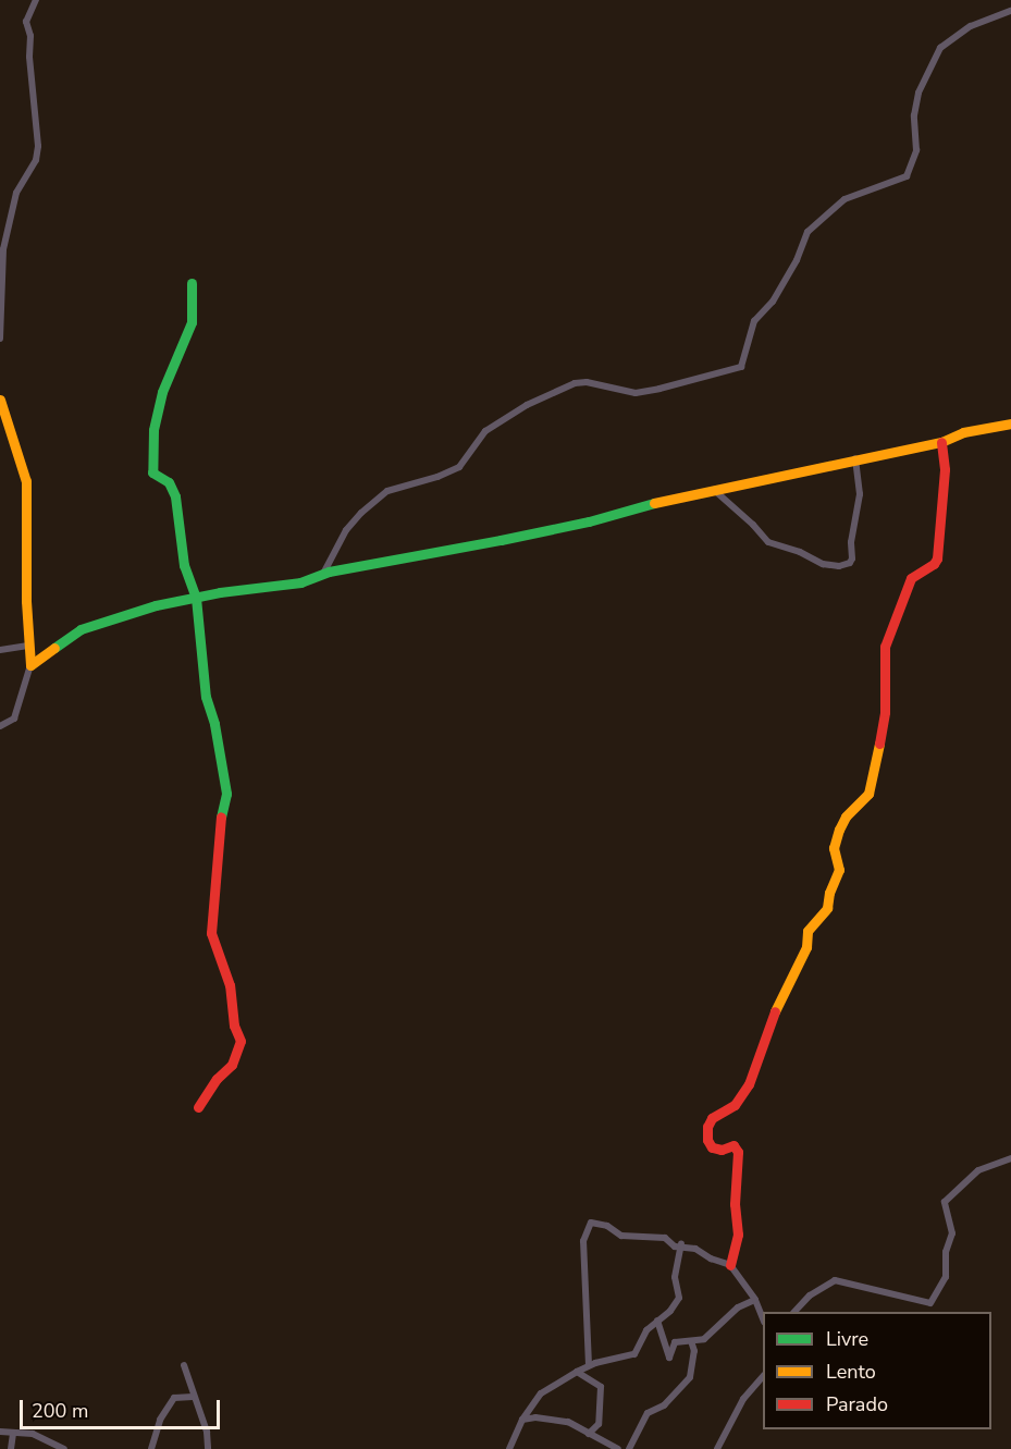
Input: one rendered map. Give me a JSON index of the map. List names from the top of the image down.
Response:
{
  "legend": ["Livre", "Lento", "Parado"],
  "scale_bar": "200 m"
}
